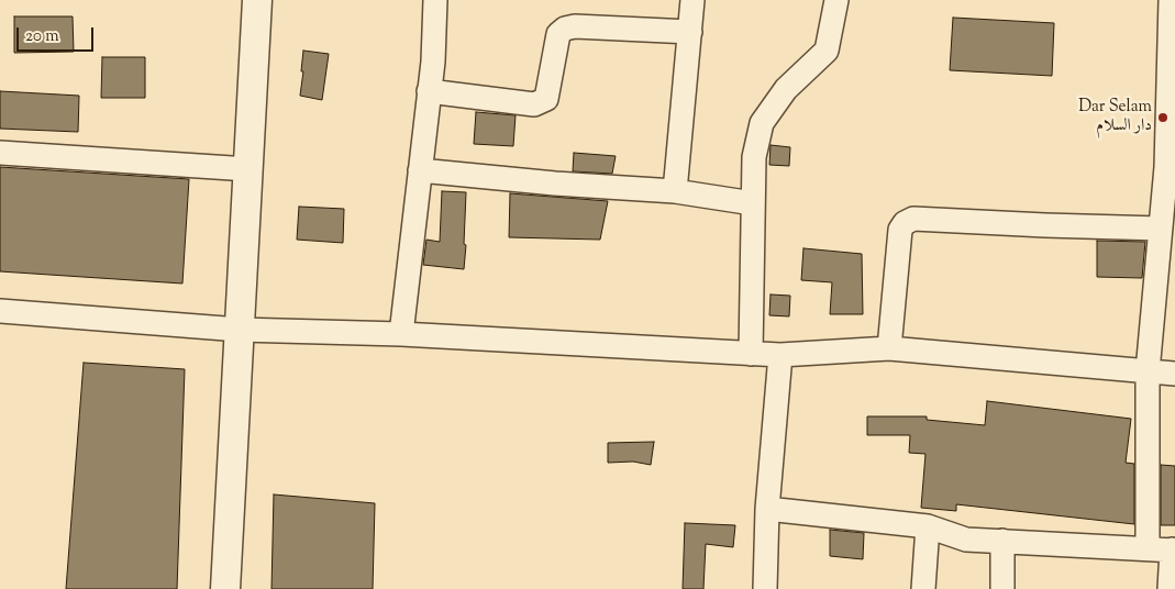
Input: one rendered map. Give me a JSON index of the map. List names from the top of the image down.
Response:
{
  "places": ["Dar Selam دار السلام"],
  "scale_bar": "20 m"
}
